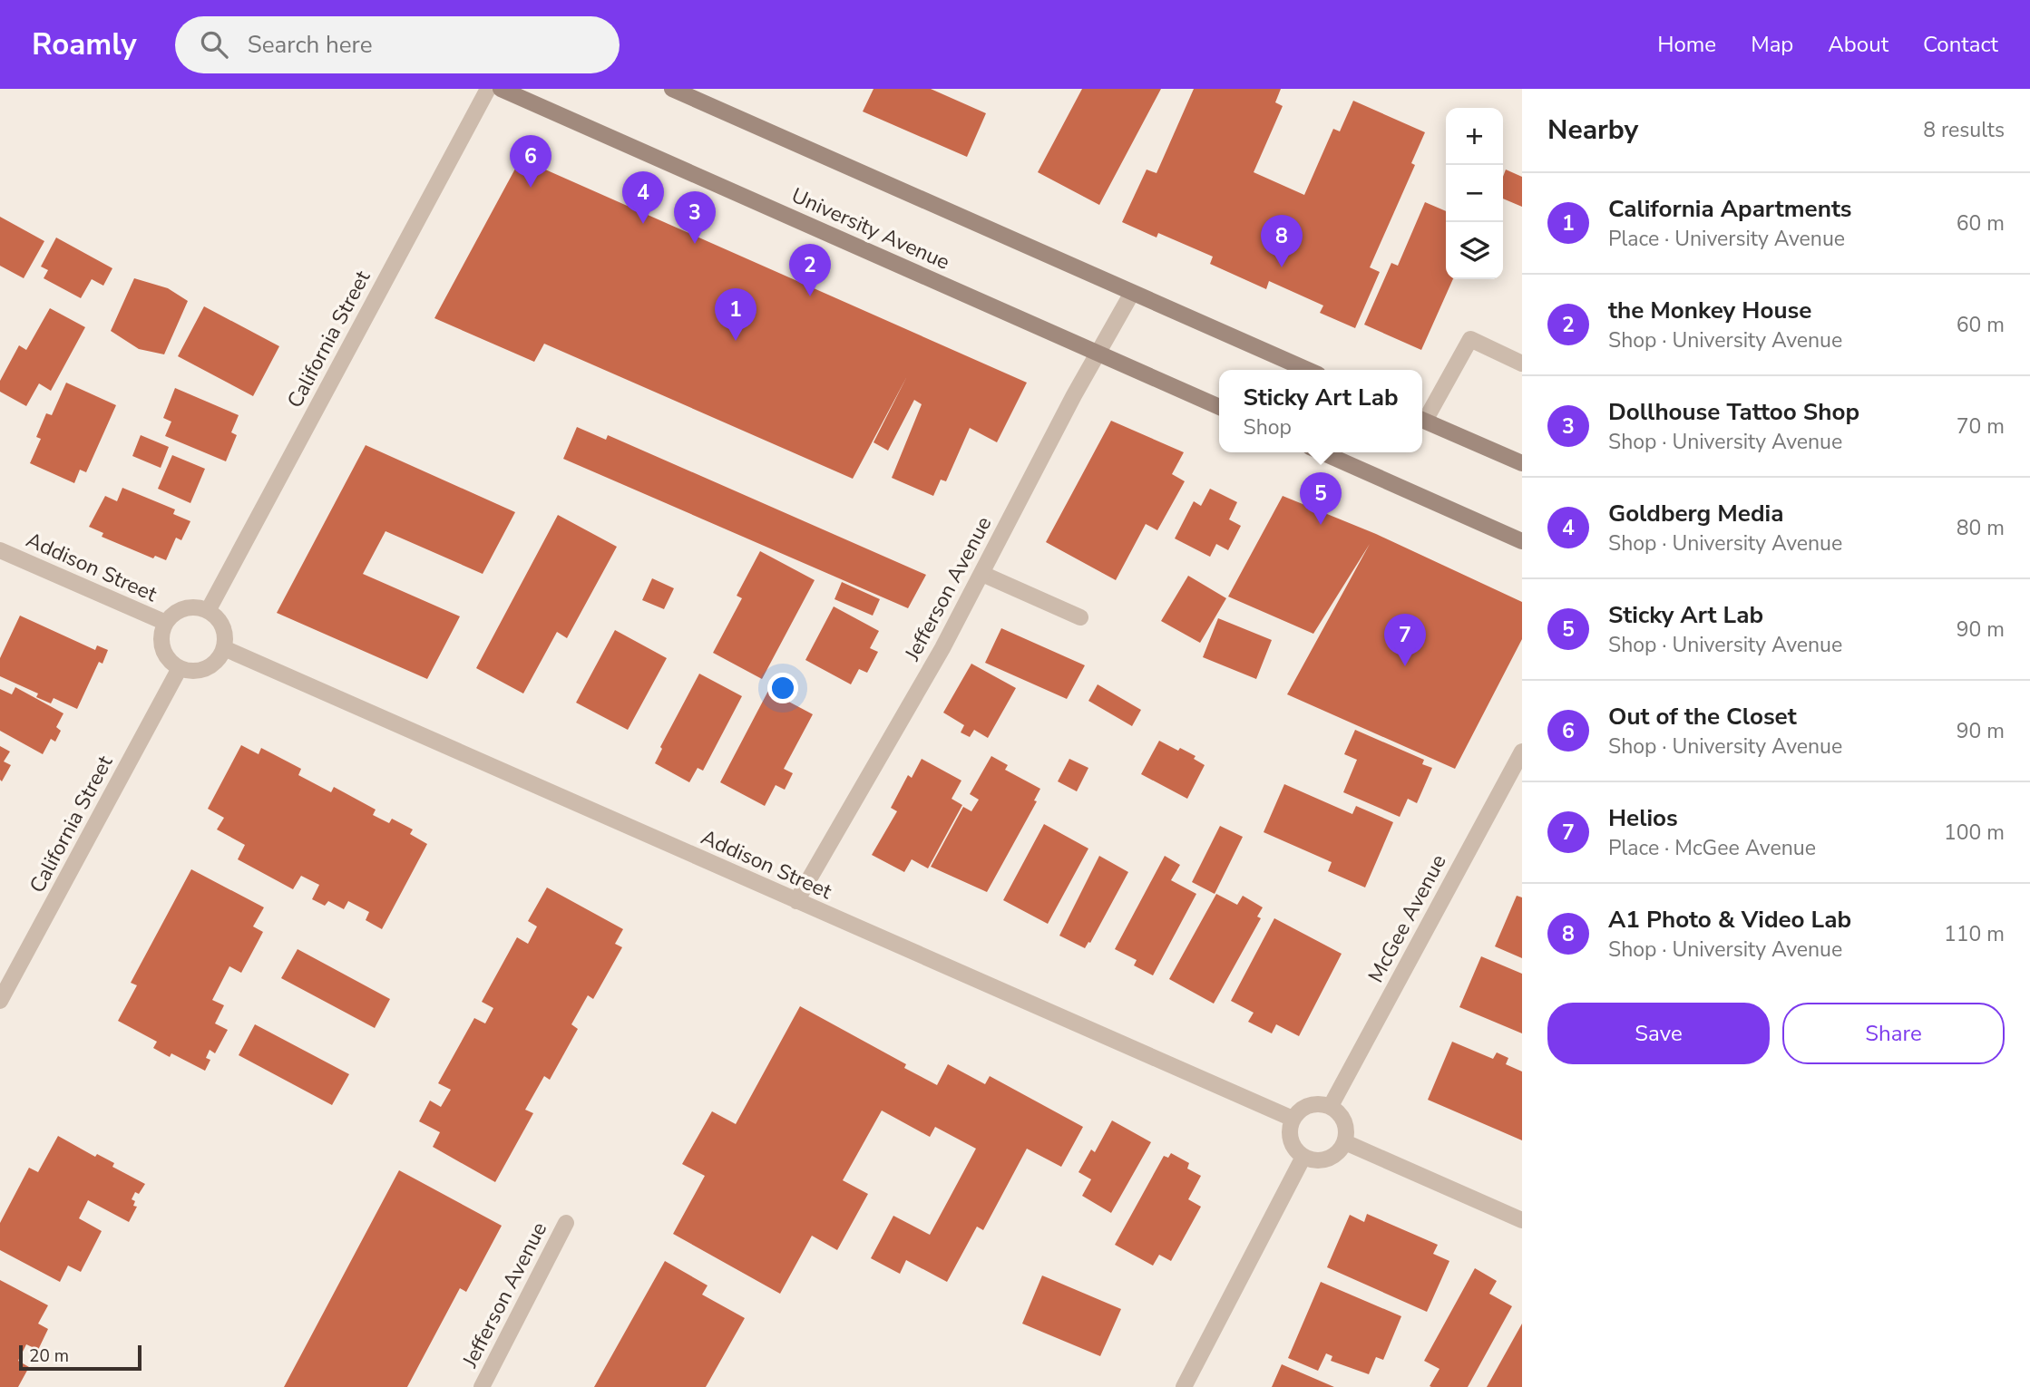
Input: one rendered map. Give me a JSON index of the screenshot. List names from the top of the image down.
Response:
{
  "streets": {
    "main road": ["University Avenue"],
    "street": [
      "California Street",
      "Addison Street",
      "Jefferson Avenue",
      "McGee Avenue"
    ]
  },
  "crossings": [
    ["University Avenue", "Jefferson Avenue"],
    ["California Street", "Addison Street"],
    ["Addison Street", "Jefferson Avenue"],
    ["Addison Street", "McGee Avenue"]
  ],
  "scale_bar": "20 m",
  "page": {
    "header": "Roamly",
    "search": "Search here",
    "nav": [
      "Home",
      "Map",
      "About",
      "Contact"
    ],
    "heading": ["Nearby", "8 results"],
    "map_buttons": ["+", "−"],
    "pins": [
      "6",
      "4",
      "3",
      "8",
      "2",
      "1",
      "5",
      "7"
    ],
    "list": [
      {
        "mark": "1",
        "name": "California Apartments",
        "note": "Place · University Avenue",
        "value": "60 m"
      },
      {
        "mark": "2",
        "name": "the Monkey House",
        "note": "Shop · University Avenue",
        "value": "60 m"
      },
      {
        "mark": "3",
        "name": "Dollhouse Tattoo Shop",
        "note": "Shop · University Avenue",
        "value": "70 m"
      },
      {
        "mark": "4",
        "name": "Goldberg Media",
        "note": "Shop · University Avenue",
        "value": "80 m"
      },
      {
        "mark": "5",
        "name": "Sticky Art Lab",
        "note": "Shop · University Avenue",
        "value": "90 m"
      },
      {
        "mark": "6",
        "name": "Out of the Closet",
        "note": "Shop · University Avenue",
        "value": "90 m"
      },
      {
        "mark": "7",
        "name": "Helios",
        "note": "Place · McGee Avenue",
        "value": "100 m"
      },
      {
        "mark": "8",
        "name": "A1 Photo & Video Lab",
        "note": "Shop · University Avenue",
        "value": "110 m"
      }
    ],
    "popup": ["Sticky Art Lab", "Shop"],
    "buttons": ["Save", "Share"],
    "scale": "20 m"
  }
}
